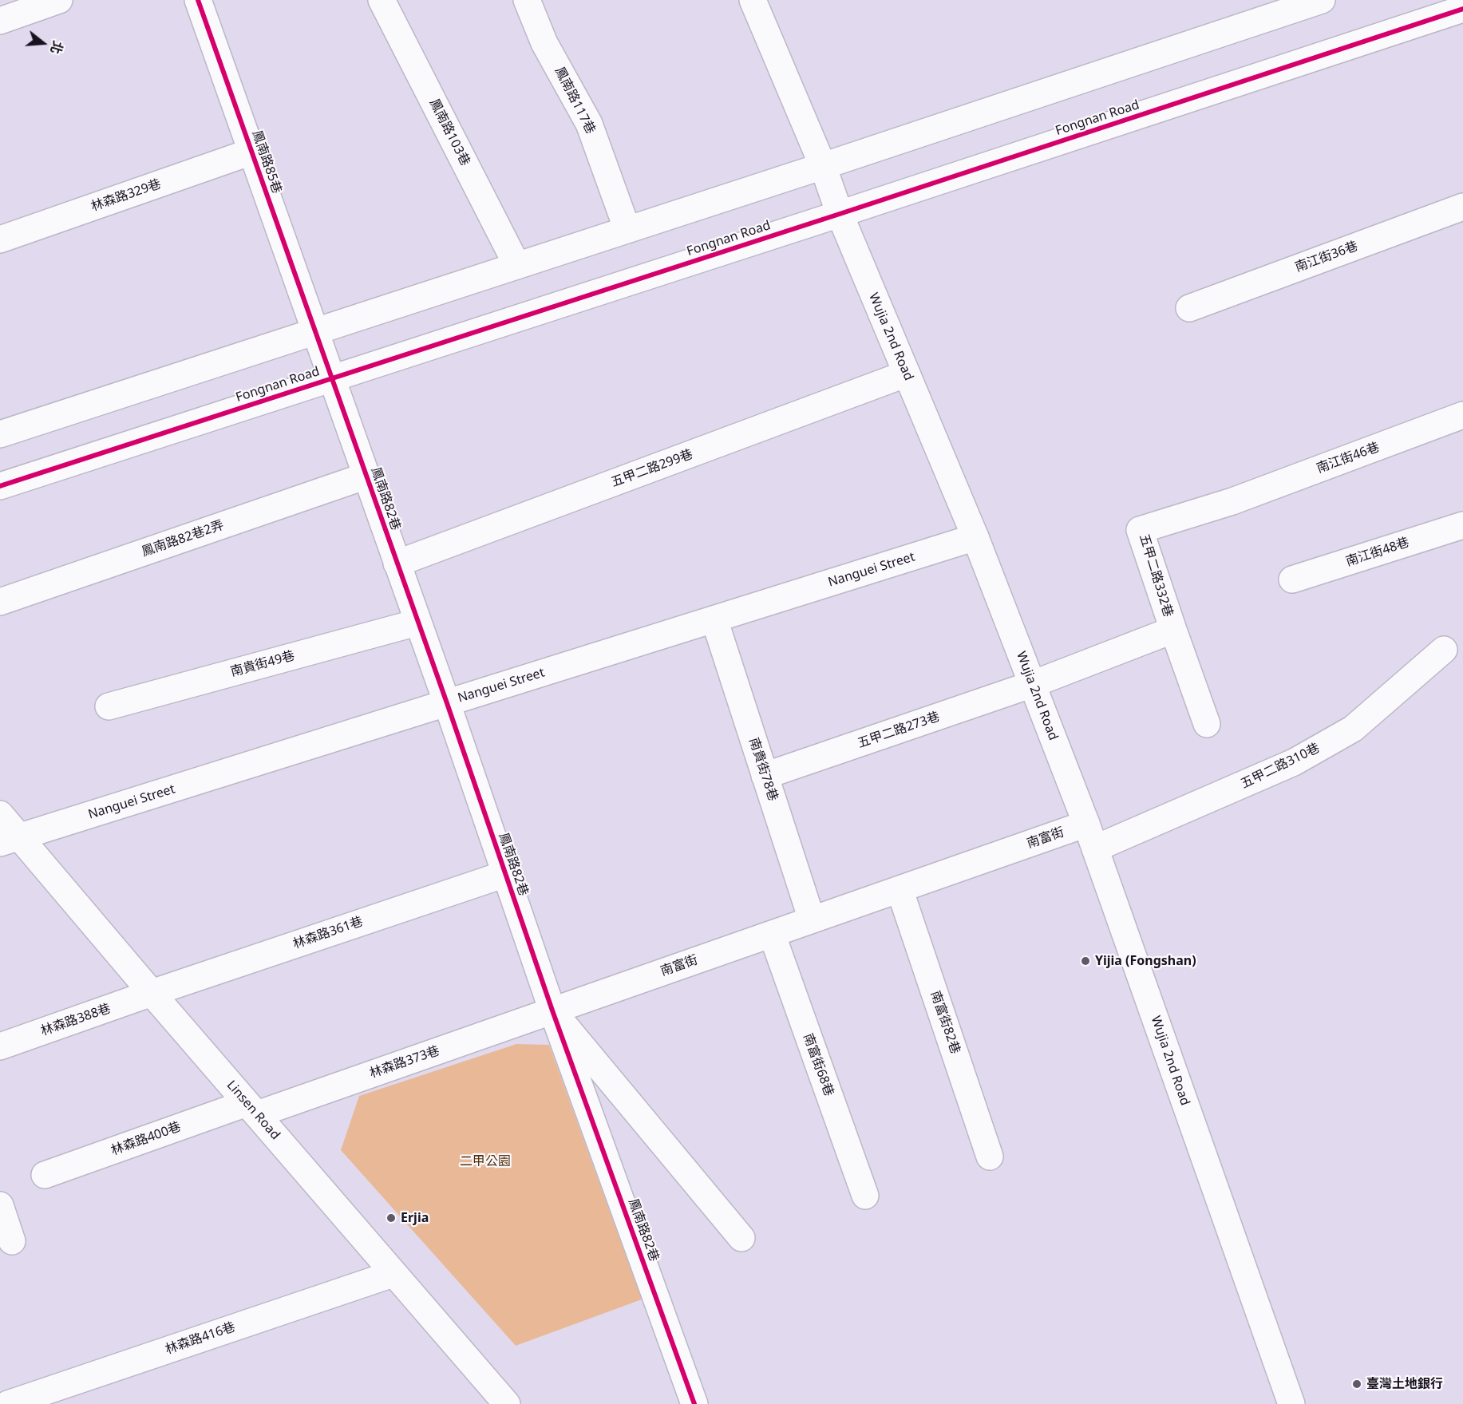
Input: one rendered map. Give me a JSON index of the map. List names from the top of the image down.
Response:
{
  "streets": {
    "street": [
      "鳳南路117巷",
      "Fongnan Road",
      "鳳南路103巷",
      "鳳南路85巷",
      "林森路329巷",
      "南江街36巷",
      "Wujia 2nd Road",
      "南江街46巷",
      "五甲二路299巷",
      "鳳南路82巷",
      "鳳南路82巷2弄",
      "南江街48巷",
      "Nanguei Street",
      "五甲二路332巷",
      "南貴街49巷",
      "五甲二路273巷",
      "五甲二路310巷",
      "南貴街78巷",
      "南富街",
      "林森路361巷",
      "林森路388巷",
      "南富街82巷",
      "林森路373巷",
      "南富街68巷",
      "Linsen Road",
      "林森路400巷",
      "林森路416巷"
    ]
  },
  "crossings": [
    ["Fongnan Road", "Wujia 2nd Road"],
    ["Fongnan Road", "鳳南路82巷"],
    ["鳳南路85巷", "林森路329巷"],
    ["鳳南路85巷", "鳳南路82巷"],
    ["Wujia 2nd Road", "五甲二路299巷"],
    ["Wujia 2nd Road", "Nanguei Street"],
    ["Wujia 2nd Road", "五甲二路332巷"],
    ["Wujia 2nd Road", "五甲二路273巷"],
    ["Wujia 2nd Road", "五甲二路310巷"],
    ["Wujia 2nd Road", "南富街"],
    ["南江街46巷", "五甲二路332巷"],
    ["五甲二路299巷", "鳳南路82巷"],
    ["鳳南路82巷", "鳳南路82巷2弄"],
    ["鳳南路82巷", "Nanguei Street"],
    ["鳳南路82巷", "南貴街49巷"],
    ["鳳南路82巷", "南富街"],
    ["鳳南路82巷", "林森路361巷"],
    ["鳳南路82巷", "林森路373巷"],
    ["Nanguei Street", "南貴街78巷"],
    ["Nanguei Street", "Linsen Road"],
    ["五甲二路332巷", "五甲二路273巷"],
    ["五甲二路273巷", "南貴街78巷"],
    ["南貴街78巷", "南富街"],
    ["南富街", "南富街82巷"],
    ["南富街", "林森路373巷"],
    ["南富街", "南富街68巷"],
    ["林森路361巷", "林森路388巷"],
    ["林森路361巷", "Linsen Road"],
    ["林森路388巷", "Linsen Road"],
    ["林森路373巷", "Linsen Road"],
    ["林森路373巷", "林森路400巷"],
    ["Linsen Road", "林森路400巷"],
    ["Linsen Road", "林森路416巷"]
  ],
  "parks": ["二甲公園"],
  "places": ["Yijia (Fongshan)", "Erjia", "臺灣土地銀行"],
  "north": "right"
}
